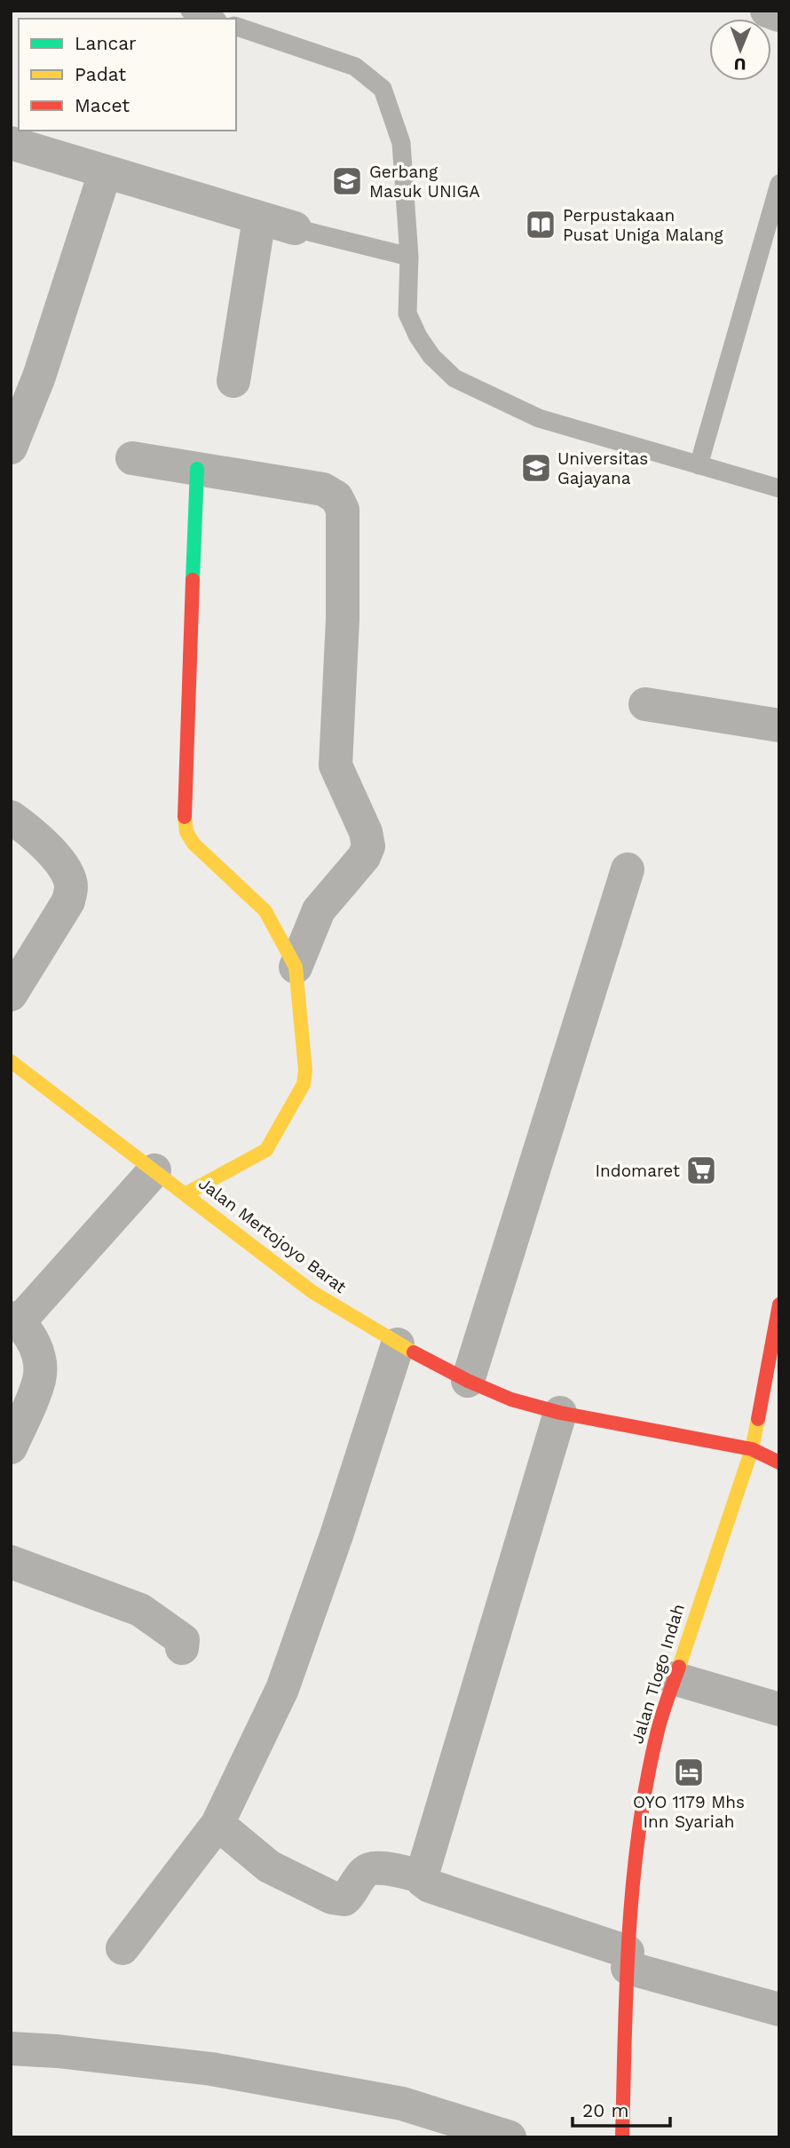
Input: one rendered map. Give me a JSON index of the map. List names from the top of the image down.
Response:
{
  "streets": {
    "street": ["Jalan Mertojoyo Barat", "Jalan Tlogo Indah"]
  },
  "crossings": [
    ["Jalan Mertojoyo Barat", "Jalan Tlogo Indah"]
  ],
  "places": {
    "school or university": ["Gerbang Masuk UNIGA", "Universitas Gajayana"],
    "library": ["Perpustakaan Pusat Uniga Malang"],
    "supermarket": ["Indomaret"],
    "hotel": ["OYO 1179 Mhs Inn Syariah"]
  },
  "legend": ["Lancar", "Padat", "Macet"],
  "scale_bar": "20 m",
  "north": "bottom"
}
